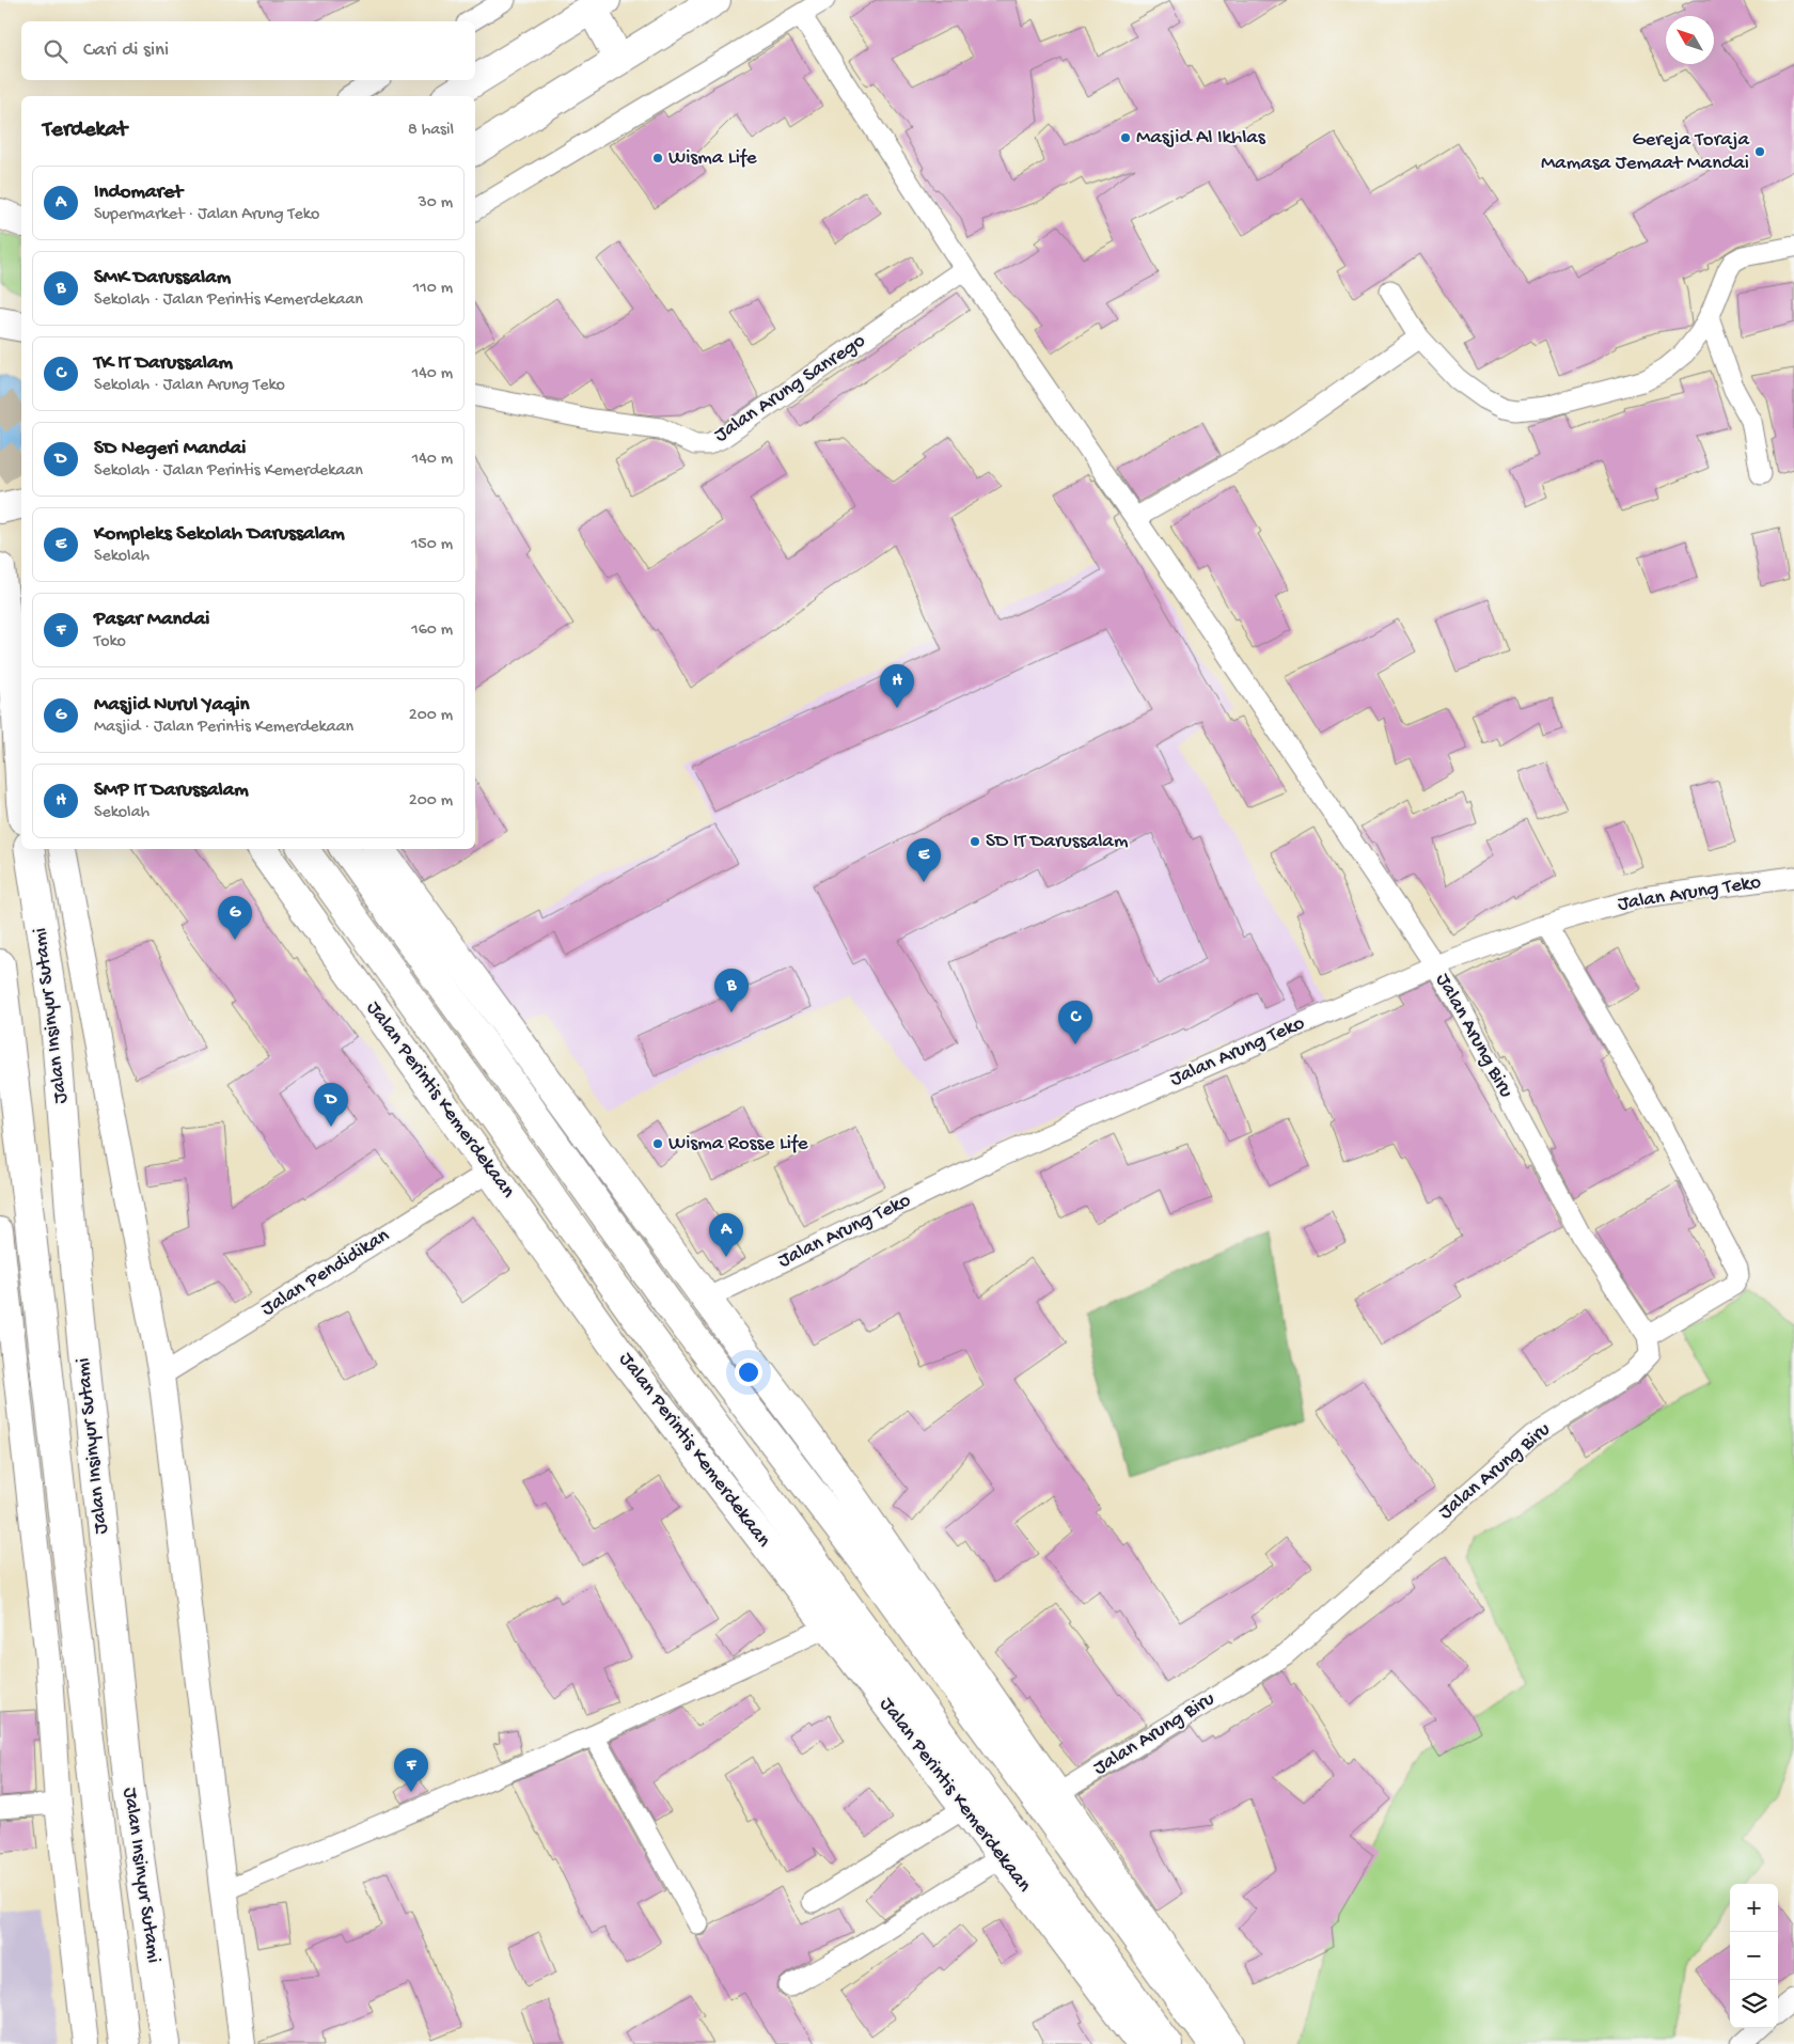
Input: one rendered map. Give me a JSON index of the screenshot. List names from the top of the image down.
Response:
{
  "streets": {
    "main road": ["Jalan Insinyur Sutami", "Jalan Perintis Kemerdekaan"],
    "street": [
      "Jalan Arung Sanrego",
      "Jalan Arung Teko",
      "Jalan Arung Biru",
      "Jalan Pendidikan"
    ]
  },
  "crossings": [
    ["Jalan Arung Sanrego", "Jalan Arung Biru"],
    ["Jalan Arung Teko", "Jalan Arung Biru"],
    ["Jalan Perintis Kemerdekaan", "Jalan Pendidikan"]
  ],
  "places": [
    "Masjid Al Ikhlas",
    "Gereja Toraja Mamasa Jemaat Mandai",
    "Wisma Life",
    "SD IT Darussalam",
    "Wisma Rosse Life"
  ],
  "north": "top left",
  "page": {
    "search": "Cari di sini",
    "heading": ["Terdekat", "8 hasil"],
    "list": [
      {
        "mark": "A",
        "name": "Indomaret",
        "note": "Supermarket · Jalan Arung Teko",
        "value": "30 m"
      },
      {
        "mark": "B",
        "name": "SMK Darussalam",
        "note": "Sekolah · Jalan Perintis Kemerdekaan",
        "value": "110 m"
      },
      {
        "mark": "C",
        "name": "TK IT Darussalam",
        "note": "Sekolah · Jalan Arung Teko",
        "value": "140 m"
      },
      {
        "mark": "D",
        "name": "SD Negeri Mandai",
        "note": "Sekolah · Jalan Perintis Kemerdekaan",
        "value": "140 m"
      },
      {
        "mark": "E",
        "name": "Kompleks Sekolah Darussalam",
        "note": "Sekolah",
        "value": "150 m"
      },
      {
        "mark": "F",
        "name": "Pasar Mandai",
        "note": "Toko",
        "value": "160 m"
      },
      {
        "mark": "G",
        "name": "Masjid Nurul Yaqin",
        "note": "Masjid · Jalan Perintis Kemerdekaan",
        "value": "200 m"
      },
      {
        "mark": "H",
        "name": "SMP IT Darussalam",
        "note": "Sekolah",
        "value": "200 m"
      }
    ],
    "pins": [
      "H",
      "E",
      "G",
      "B",
      "C",
      "D",
      "A",
      "F"
    ],
    "map_buttons": ["+", "−"]
  }
}
